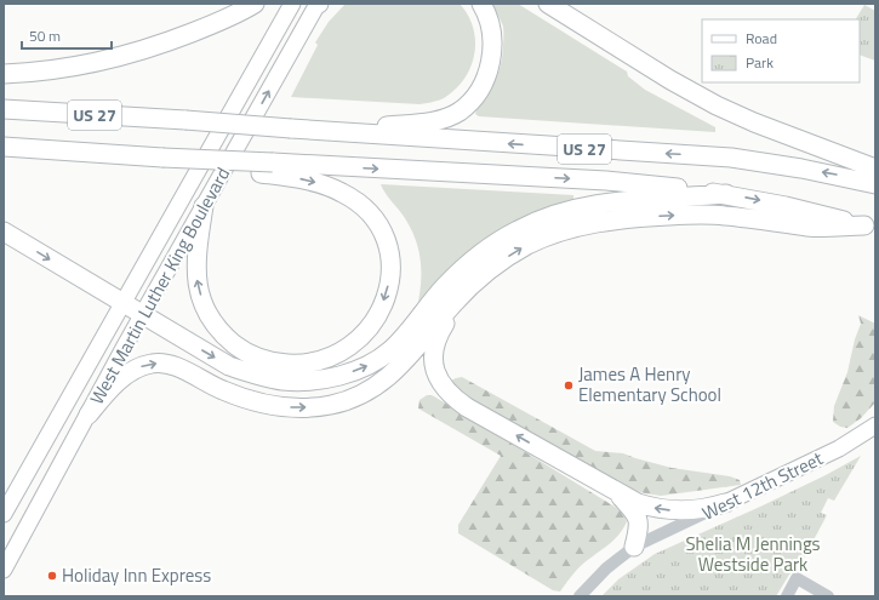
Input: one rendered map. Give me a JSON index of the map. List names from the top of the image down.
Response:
{
  "streets": {
    "highway": ["US 27"],
    "main road": ["West Martin Luther King Boulevard", "West 12th Street"]
  },
  "parks": ["Shelia M Jennings Westside Park"],
  "places": ["James A Henry Elementary School", "Holiday Inn Express"],
  "legend": ["Road", "Park"],
  "scale_bar": "50 m"
}
